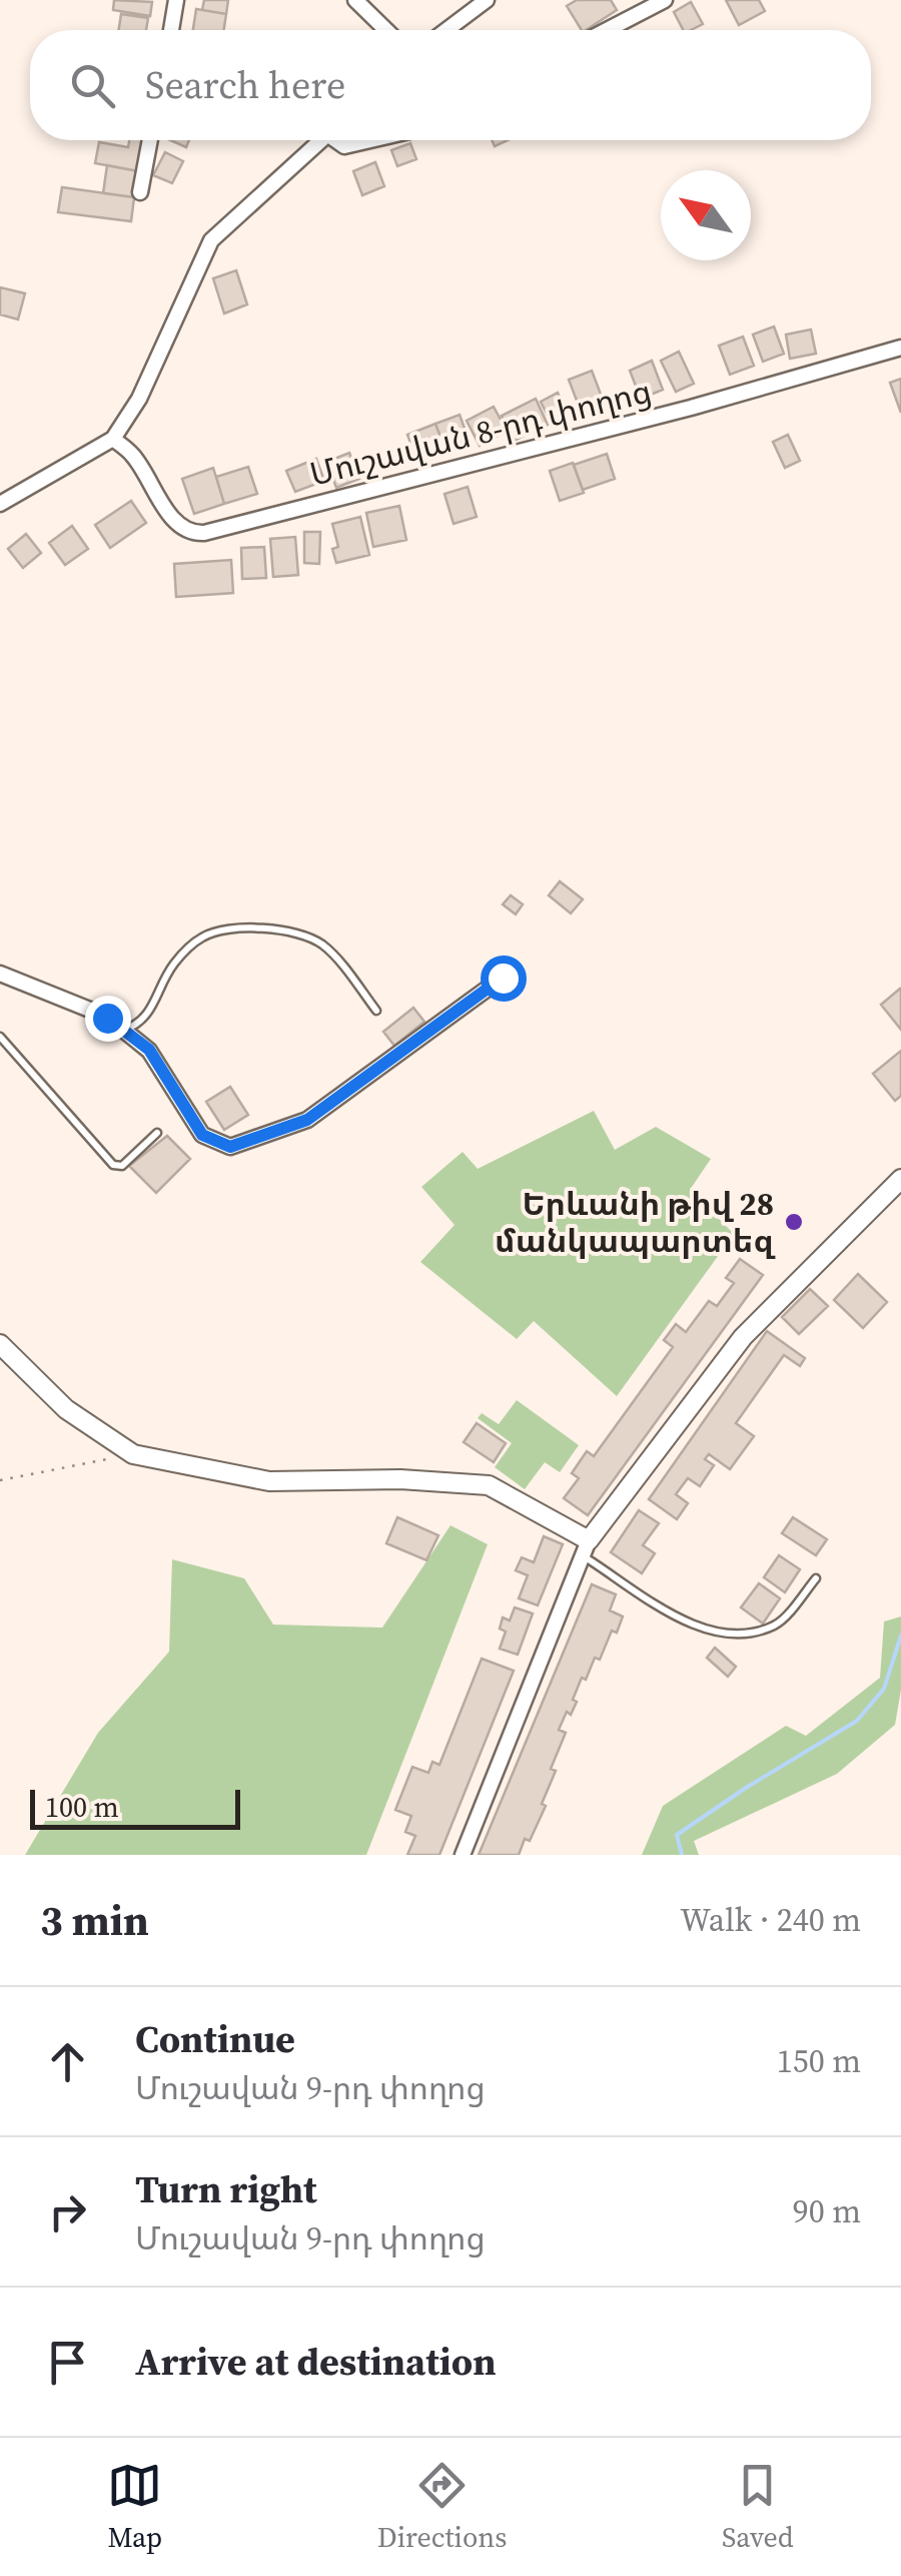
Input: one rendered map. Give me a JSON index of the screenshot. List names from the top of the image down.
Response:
{
  "streets": {
    "street": ["Մուշավան 8-րդ փողոց"]
  },
  "places": ["Երևանի թիվ 28 մանկապարտեզ"],
  "scale_bar": "100 m",
  "north": "top left",
  "page": {
    "search": "Search here",
    "scale": "100 m",
    "heading": ["3 min", "Walk · 240 m"],
    "list": [
      ["Continue", "Մուշավան 9-րդ փողոց", "150 m"],
      ["Turn right", "Մուշավան 9-րդ փողոց", "90 m"],
      "Arrive at destination"
    ],
    "nav": ["Map", "Directions", "Saved"]
  }
}
